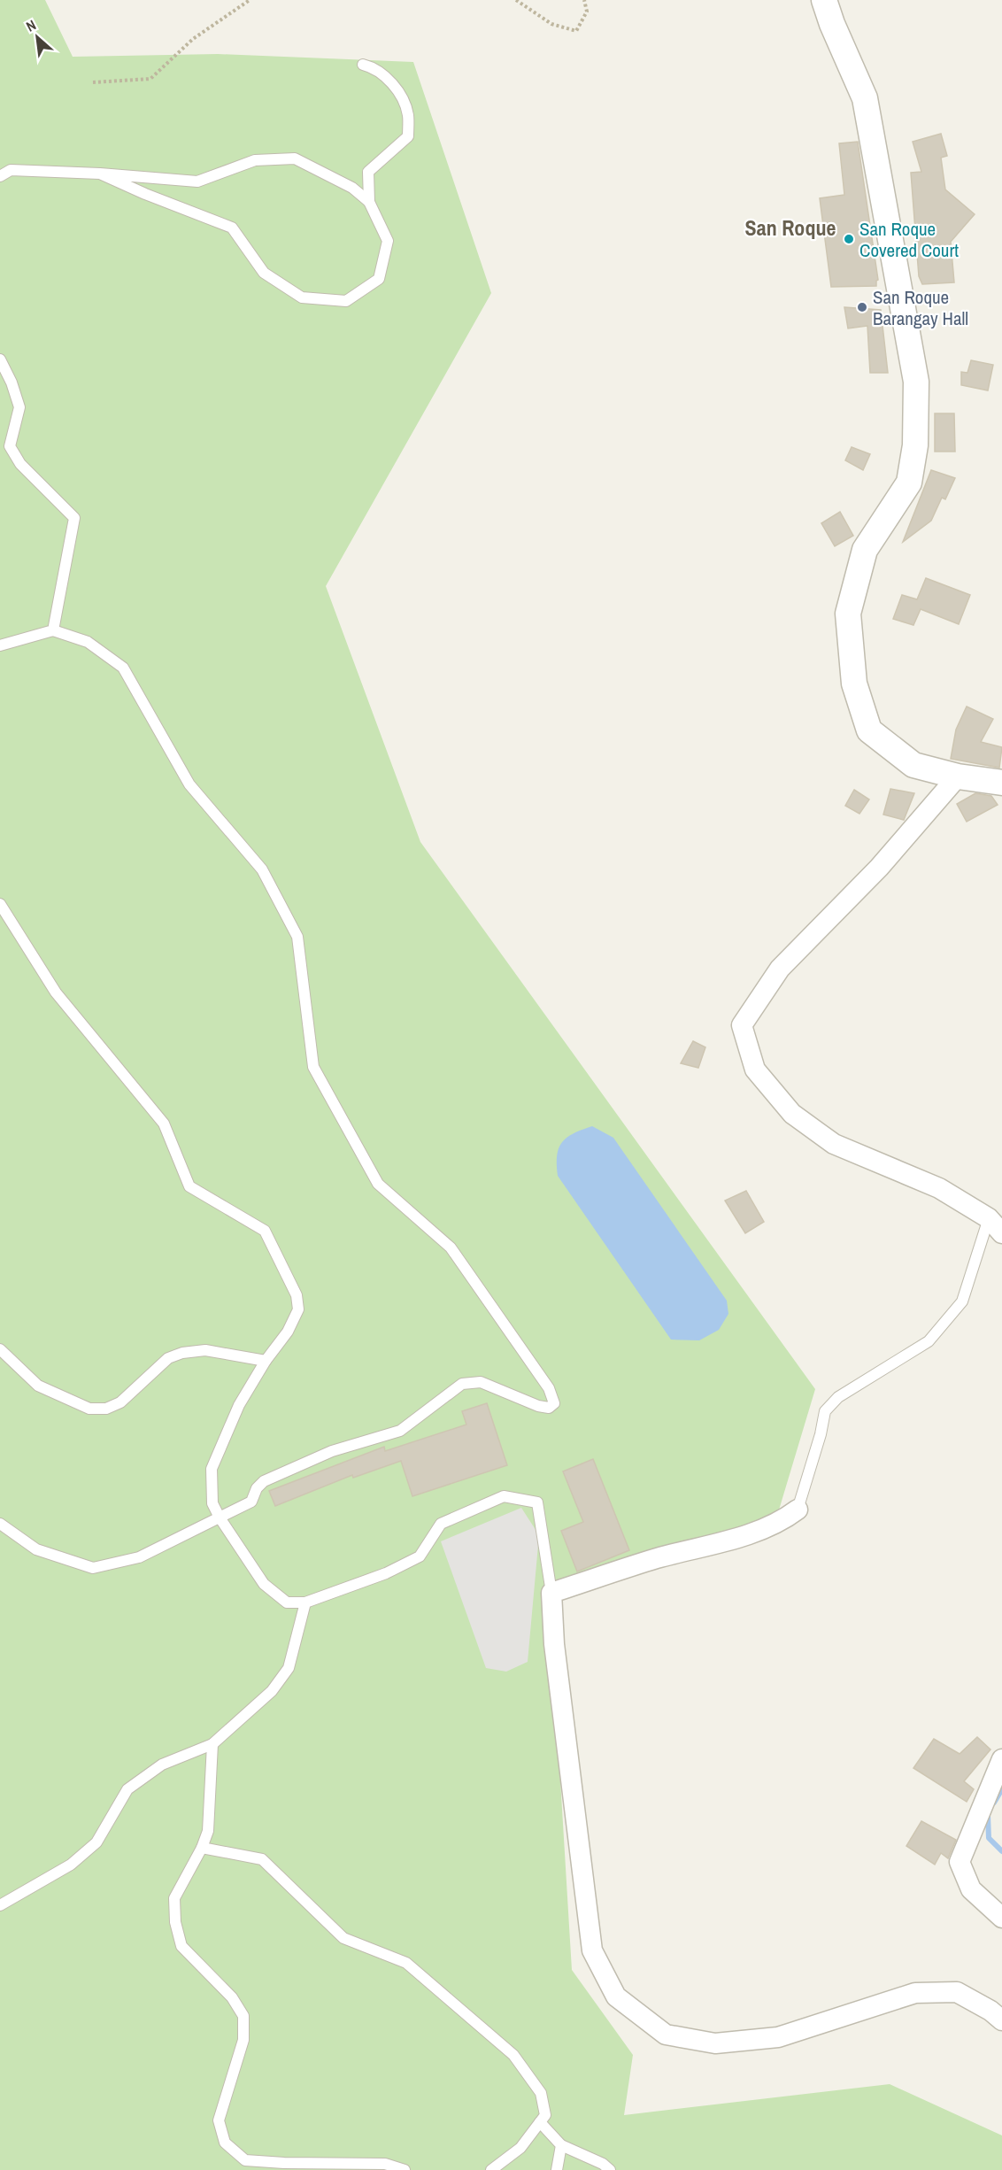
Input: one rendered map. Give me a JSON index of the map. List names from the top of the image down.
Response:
{
  "districts": ["San Roque"],
  "places": ["San Roque Covered Court", "San Roque Barangay Hall"],
  "north": "top left"
}
